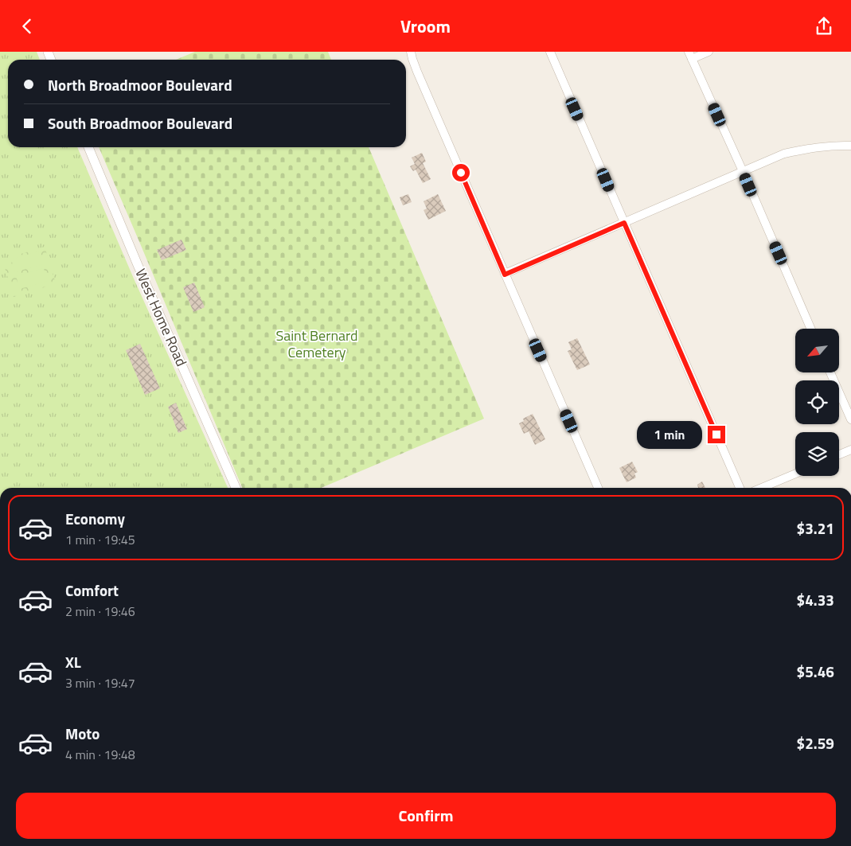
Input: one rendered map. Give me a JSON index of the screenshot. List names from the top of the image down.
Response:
{
  "streets": {
    "street": ["West Home Road"]
  },
  "parks": ["Saint Bernard Cemetery"],
  "north": "bottom left",
  "page": {
    "header": "Vroom",
    "banner": ["North Broadmoor Boulevard", "South Broadmoor Boulevard"],
    "bubble": "1 min",
    "list": [
      {
        "name": "Economy",
        "note": "1 min · 19:45",
        "value": "$3.21"
      },
      {
        "name": "Comfort",
        "note": "2 min · 19:46",
        "value": "$4.33"
      },
      {
        "name": "XL",
        "note": "3 min · 19:47",
        "value": "$5.46"
      },
      {
        "name": "Moto",
        "note": "4 min · 19:48",
        "value": "$2.59"
      }
    ],
    "buttons": "Confirm"
  }
}
